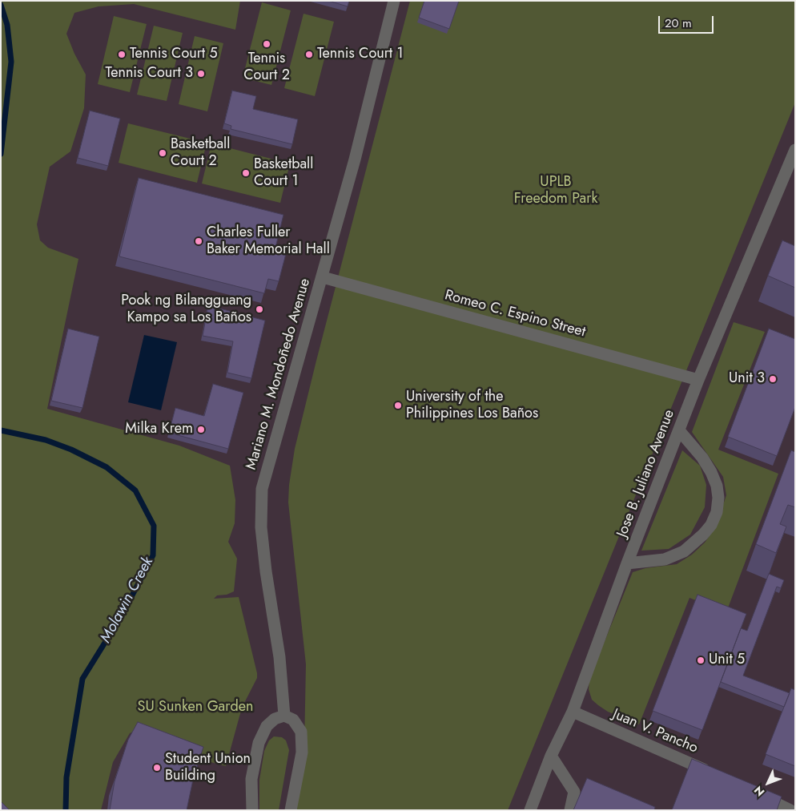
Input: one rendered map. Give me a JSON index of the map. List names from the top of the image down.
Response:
{
  "streets": {
    "street": [
      "Romeo C. Espino Street",
      "Mariano M. Mondoñedo Avenue",
      "Jose B. Juliano Avenue",
      "Juan V. Pancho"
    ]
  },
  "crossings": [
    ["Romeo C. Espino Street", "Mariano M. Mondoñedo Avenue"],
    ["Romeo C. Espino Street", "Jose B. Juliano Avenue"],
    ["Jose B. Juliano Avenue", "Juan V. Pancho"]
  ],
  "water": ["Molawin Creek"],
  "parks": ["UPLB Freedom Park", "SU Sunken Garden"],
  "places": [
    "Tennis Court 2",
    "Tennis Court 5",
    "Tennis Court 1",
    "Tennis Court 3",
    "Basketball Court 2",
    "Basketball Court 1",
    "Charles Fuller Baker Memorial Hall",
    "Pook ng Bilangguang Kampo sa Los Baños",
    "Unit 3",
    "University of the Philippines Los Baños",
    "Milka Krem",
    "Unit 5",
    "Student Union Building"
  ],
  "scale_bar": "20 m",
  "north": "bottom left"
}
